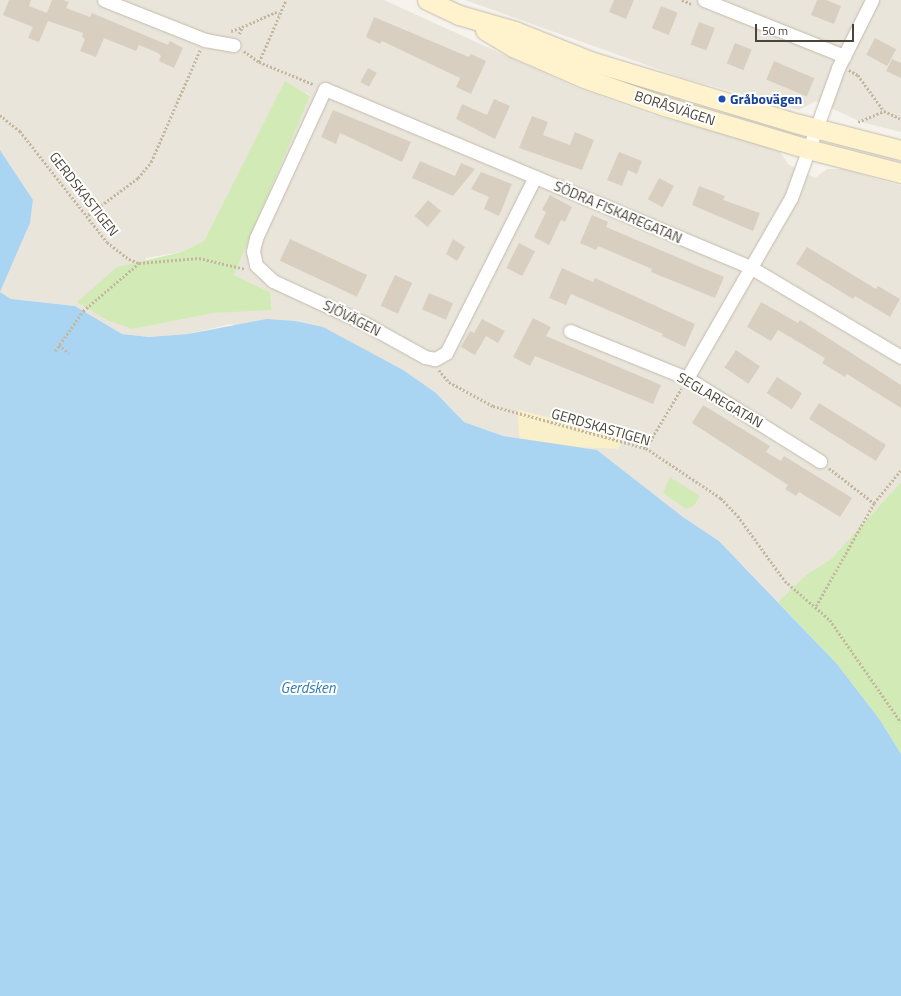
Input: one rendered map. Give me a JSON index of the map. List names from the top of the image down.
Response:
{
  "streets": {
    "main road": ["BORÅSVÄGEN"],
    "street": ["SÖDRA FISKAREGATAN", "SJÖVÄGEN", "SEGLAREGATAN"],
    "path": ["GERDSKASTIGEN"]
  },
  "crossings": [
    ["GERDSKASTIGEN", "SJÖVÄGEN"]
  ],
  "water": ["Gerdsken"],
  "places": ["Gråbovägen"],
  "scale_bar": "50 m"
}
